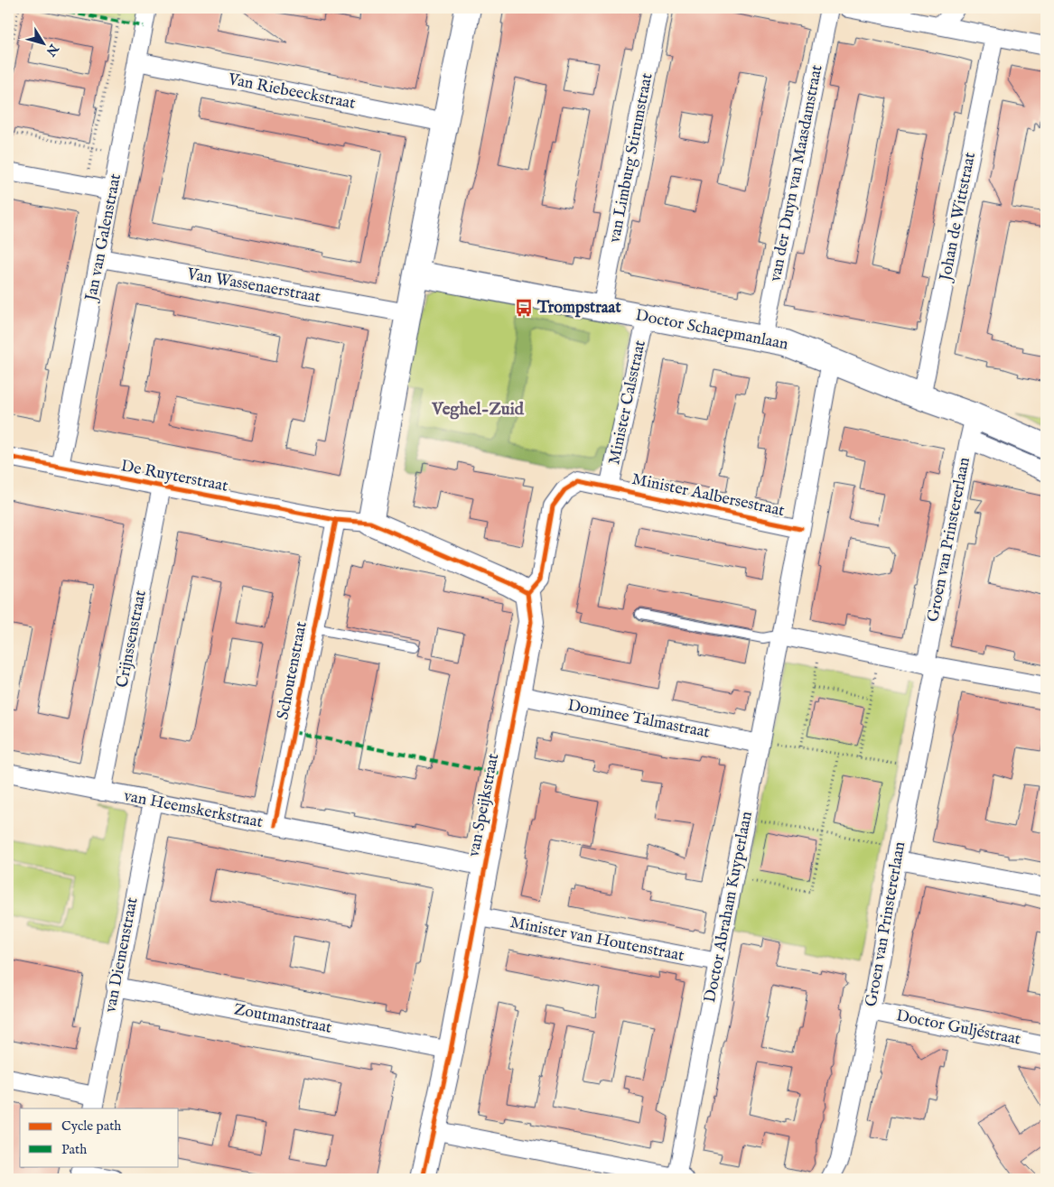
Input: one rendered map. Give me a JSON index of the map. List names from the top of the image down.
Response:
{
  "streets": {
    "street": [
      "Van Riebeeckstraat",
      "van Limburg Stirumstraat",
      "van der Duyn van Maasdamstraat",
      "Johan de Wittstraat",
      "Jan van Galenstraat",
      "Van Wassenaerstraat",
      "Doctor Schaepmanlaan",
      "Minister Calsstraat",
      "De Ruyterstraat",
      "Minister Aalbersestraat",
      "Groen van Prinstererlaan",
      "Crijnssenstraat",
      "Schoutenstraat",
      "Dominee Talmastraat",
      "van Speijkstraat",
      "van Heemskerkstraat",
      "Doctor Abraham Kuyperlaan",
      "Minister van Houtenstraat",
      "van Diemenstraat",
      "Zoutmanstraat",
      "Doctor Guljéstraat"
    ]
  },
  "crossings": [
    ["Van Riebeeckstraat", "Jan van Galenstraat"],
    ["van Limburg Stirumstraat", "Doctor Schaepmanlaan"],
    ["van der Duyn van Maasdamstraat", "Doctor Schaepmanlaan"],
    ["Johan de Wittstraat", "Doctor Schaepmanlaan"],
    ["Jan van Galenstraat", "Van Wassenaerstraat"],
    ["Jan van Galenstraat", "De Ruyterstraat"],
    ["Doctor Schaepmanlaan", "Minister Calsstraat"],
    ["Doctor Schaepmanlaan", "Groen van Prinstererlaan"],
    ["Doctor Schaepmanlaan", "Doctor Abraham Kuyperlaan"],
    ["Minister Calsstraat", "Minister Aalbersestraat"],
    ["De Ruyterstraat", "Crijnssenstraat"],
    ["De Ruyterstraat", "Schoutenstraat"],
    ["Minister Aalbersestraat", "Doctor Abraham Kuyperlaan"],
    ["Groen van Prinstererlaan", "Doctor Guljéstraat"],
    ["Crijnssenstraat", "van Heemskerkstraat"],
    ["Schoutenstraat", "van Heemskerkstraat"],
    ["Dominee Talmastraat", "van Speijkstraat"],
    ["Dominee Talmastraat", "Doctor Abraham Kuyperlaan"],
    ["van Speijkstraat", "van Heemskerkstraat"],
    ["van Speijkstraat", "Minister van Houtenstraat"],
    ["van Speijkstraat", "Zoutmanstraat"],
    ["van Heemskerkstraat", "van Diemenstraat"],
    ["Doctor Abraham Kuyperlaan", "Minister van Houtenstraat"],
    ["van Diemenstraat", "Zoutmanstraat"]
  ],
  "districts": ["Veghel-Zuid"],
  "places": {
    "bus stop": ["Trompstraat"]
  },
  "legend": ["Cycle path", "Path"],
  "north": "bottom right"
}
